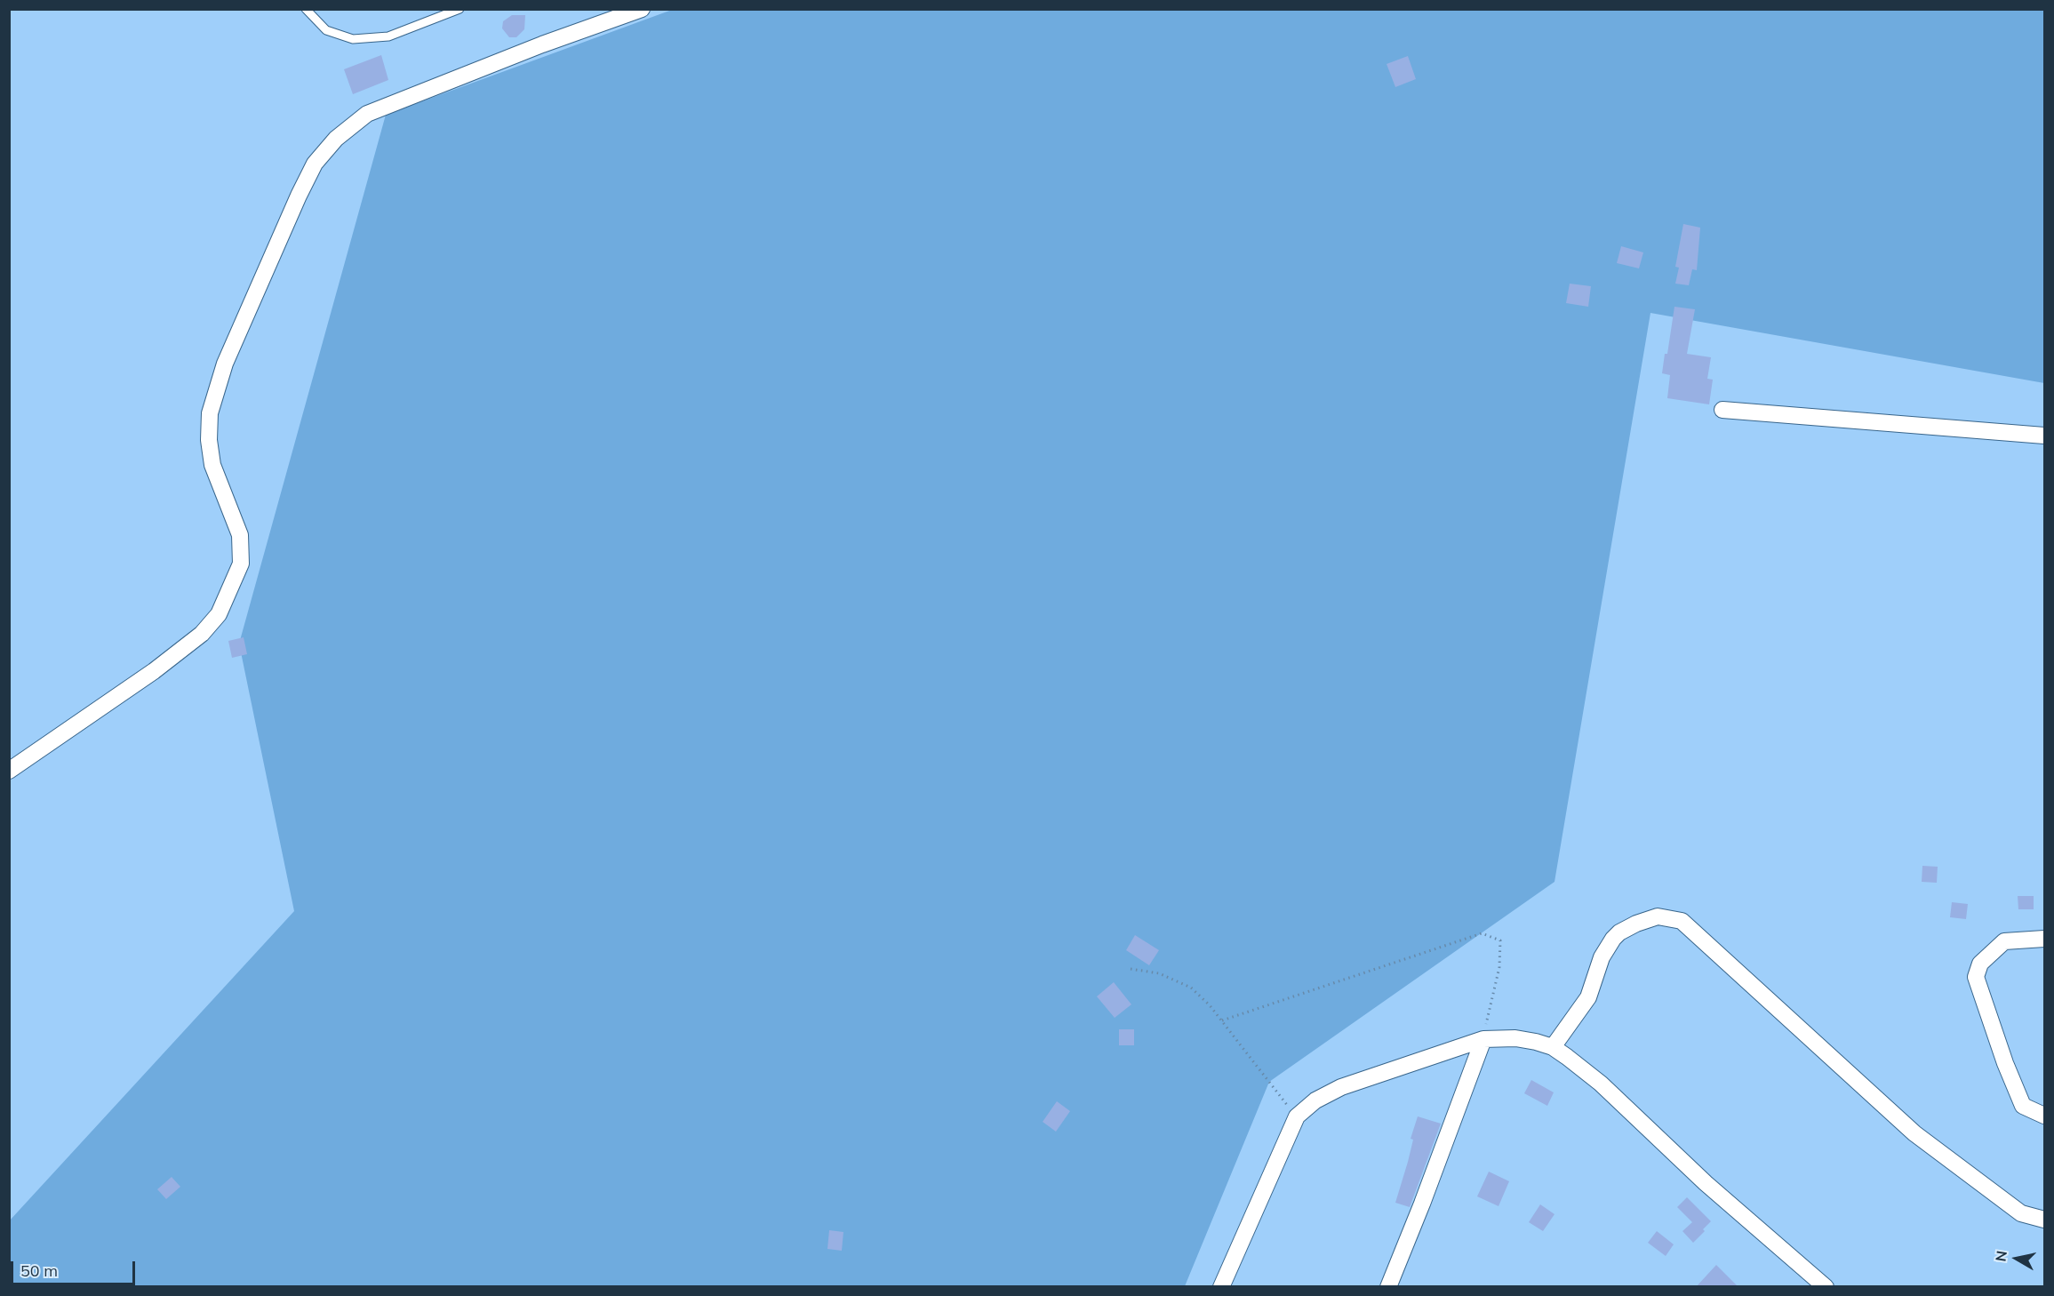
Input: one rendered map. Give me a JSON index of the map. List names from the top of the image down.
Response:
{
  "scale_bar": "50 m",
  "north": "left"
}
